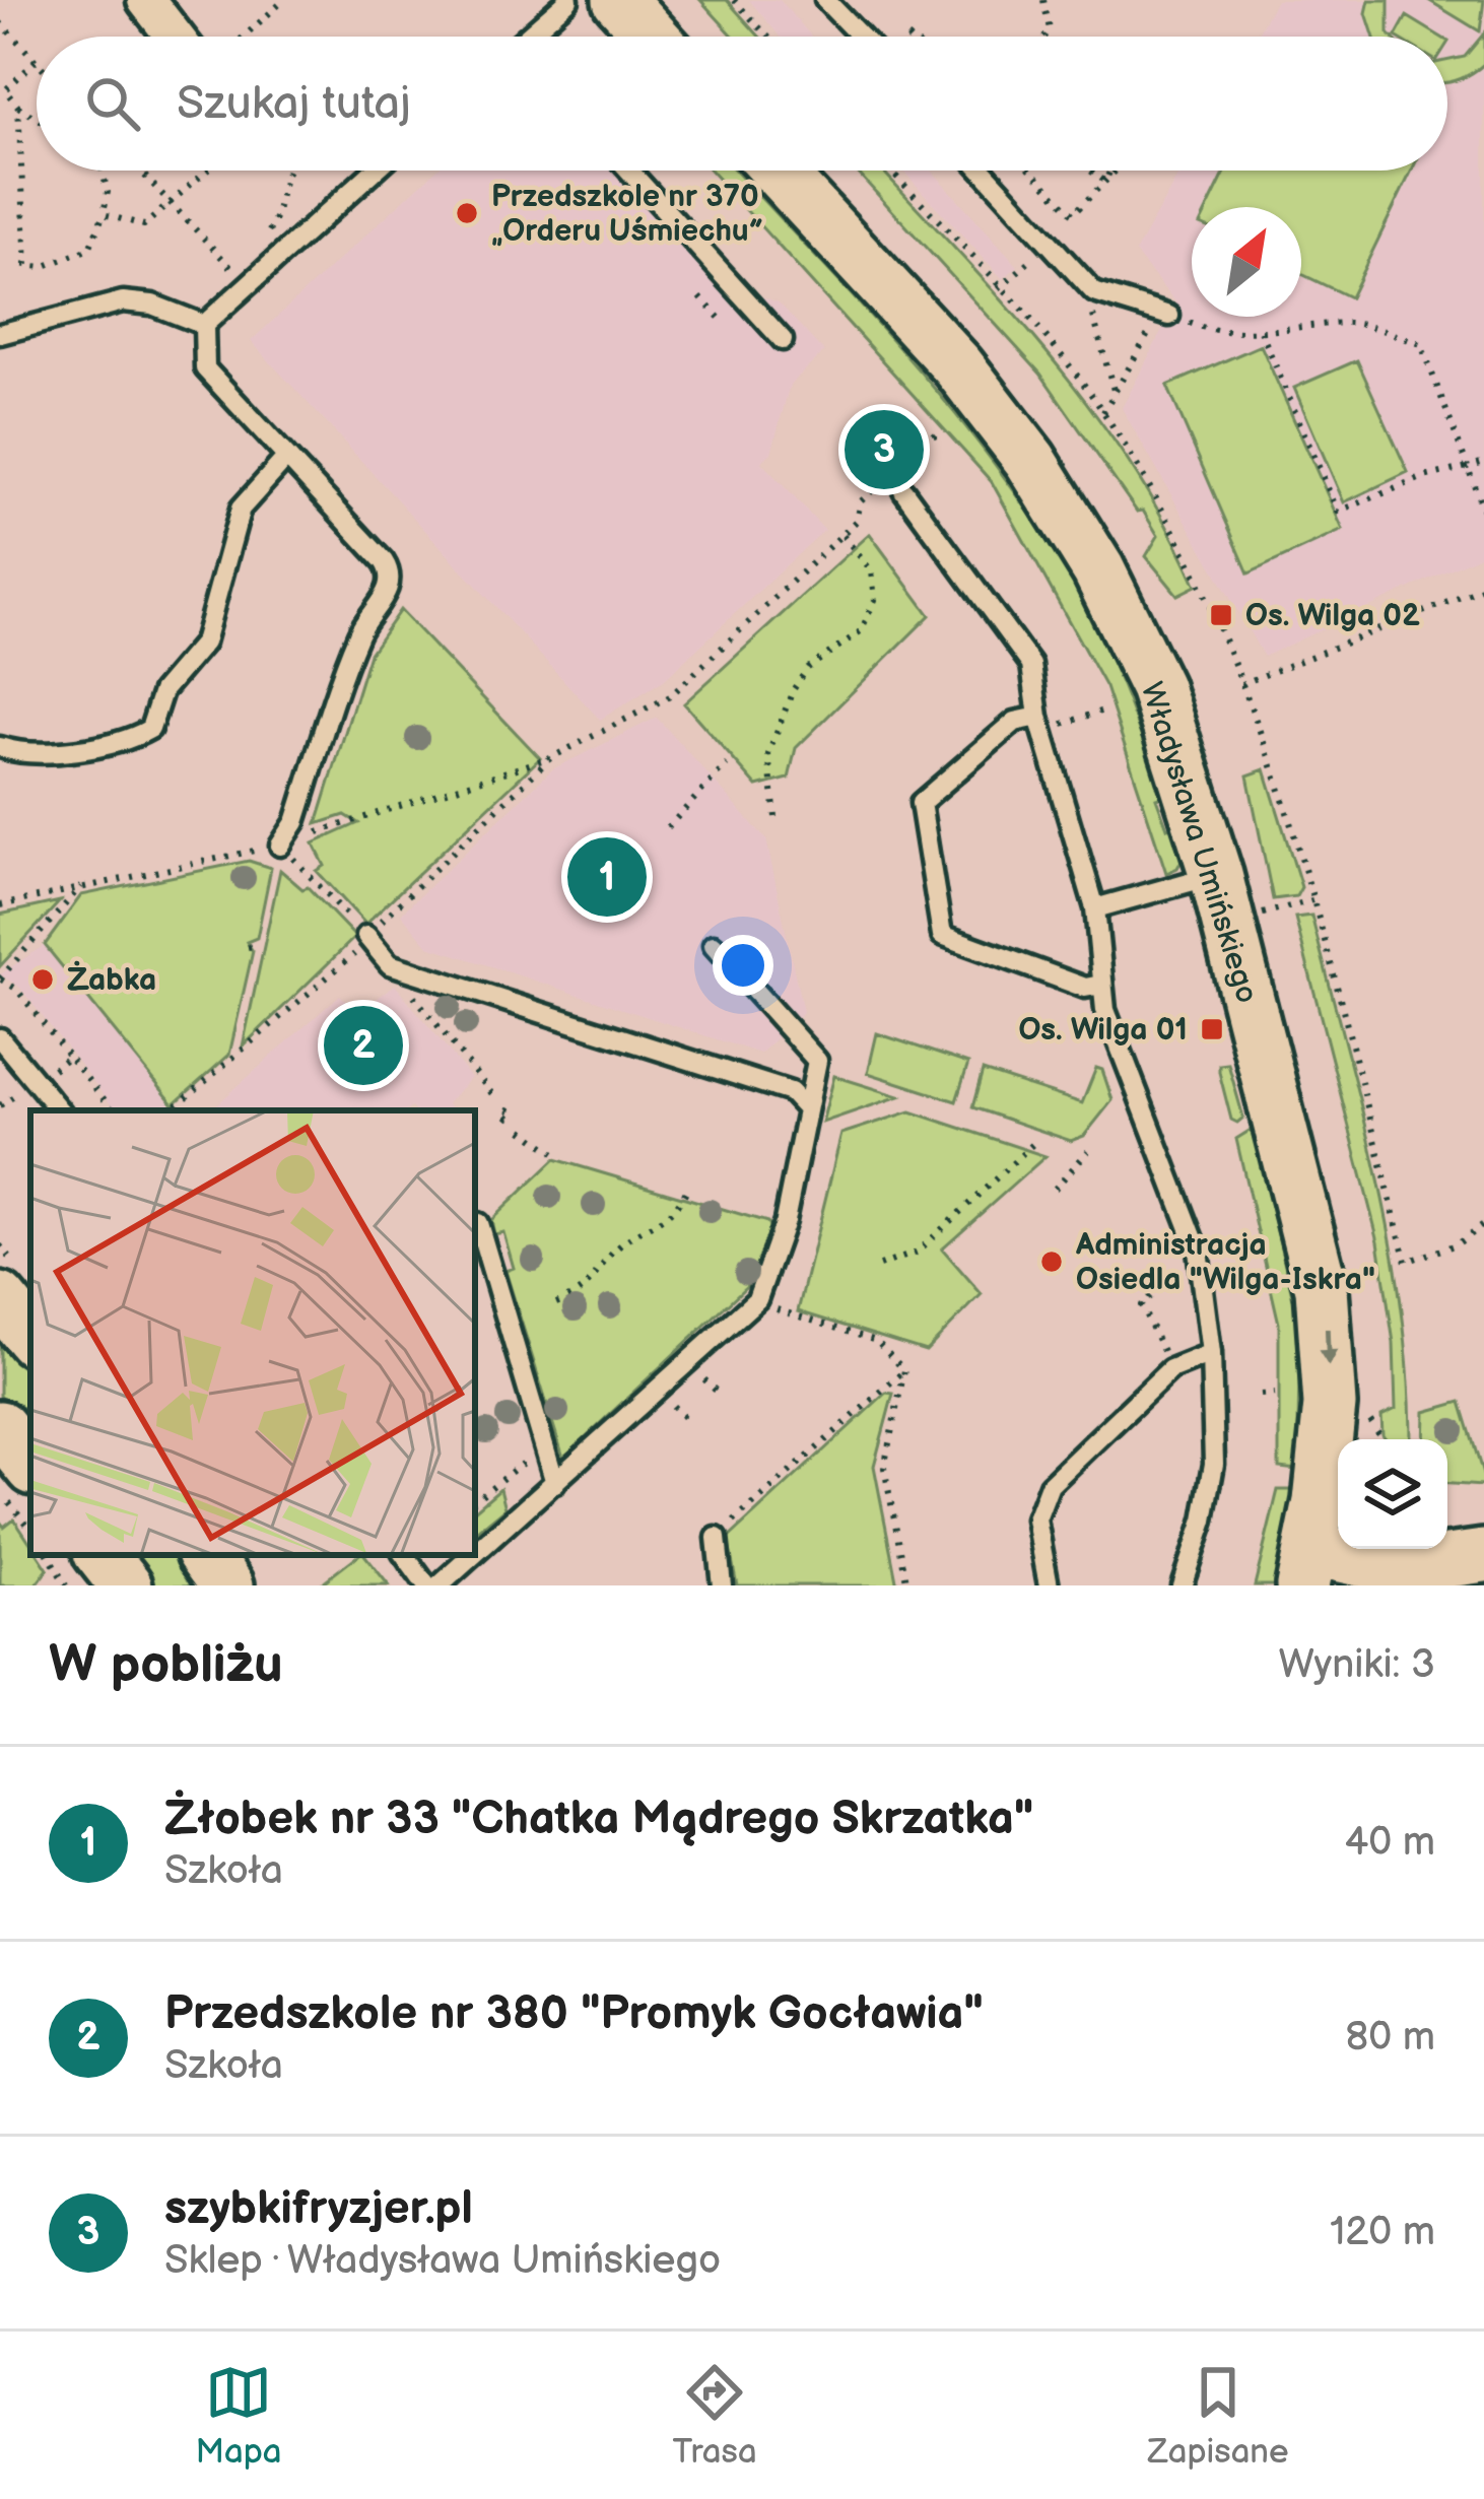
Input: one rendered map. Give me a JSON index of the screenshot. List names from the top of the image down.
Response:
{
  "streets": {
    "street": ["Władysława Umińskiego"]
  },
  "places": {
    "other": ["Przedszkole nr 370 „Orderu Uśmiechu”", "Żabka", "Administracja Osiedla \"Wilga-Iskra\""],
    "transit": ["Os. Wilga 02", "Os. Wilga 01"]
  },
  "north": "top right",
  "page": {
    "search": "Szukaj tutaj",
    "pins": ["3", "1", "2"],
    "heading": ["W pobliżu", "Wyniki: 3"],
    "list": [
      {
        "mark": "1",
        "name": "Żłobek nr 33 \"Chatka Mądrego Skrzatka\"",
        "note": "Szkoła",
        "value": "40 m"
      },
      {
        "mark": "2",
        "name": "Przedszkole nr 380 \"Promyk Gocławia\"",
        "note": "Szkoła",
        "value": "80 m"
      },
      {
        "mark": "3",
        "name": "szybkifryzjer.pl",
        "note": "Sklep · Władysława Umińskiego",
        "value": "120 m"
      }
    ],
    "nav": ["Mapa", "Trasa", "Zapisane"]
  }
}
